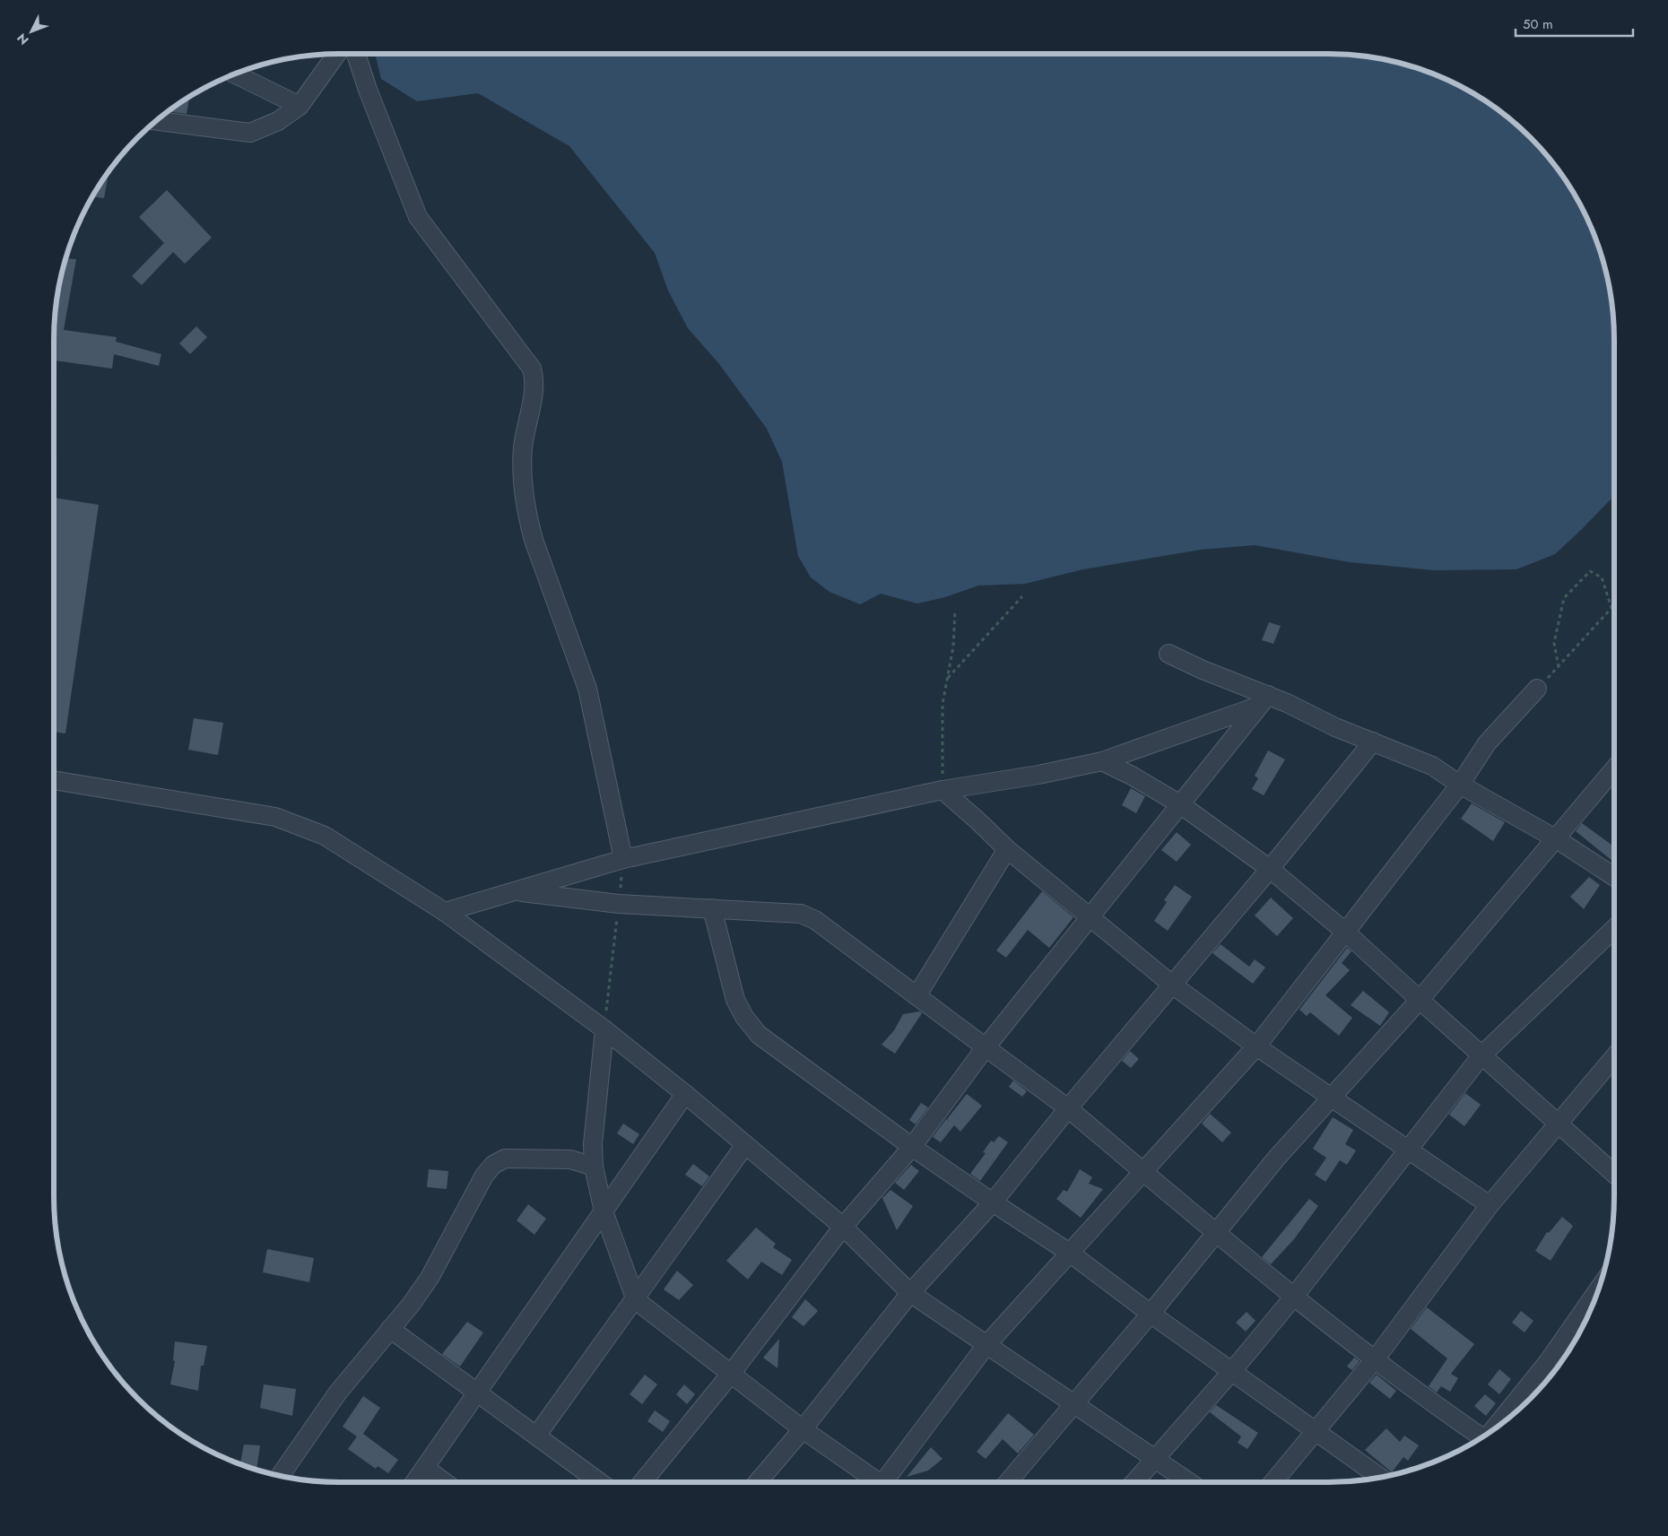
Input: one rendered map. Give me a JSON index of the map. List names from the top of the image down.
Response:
{
  "scale_bar": "50 m",
  "north": "bottom left"
}
